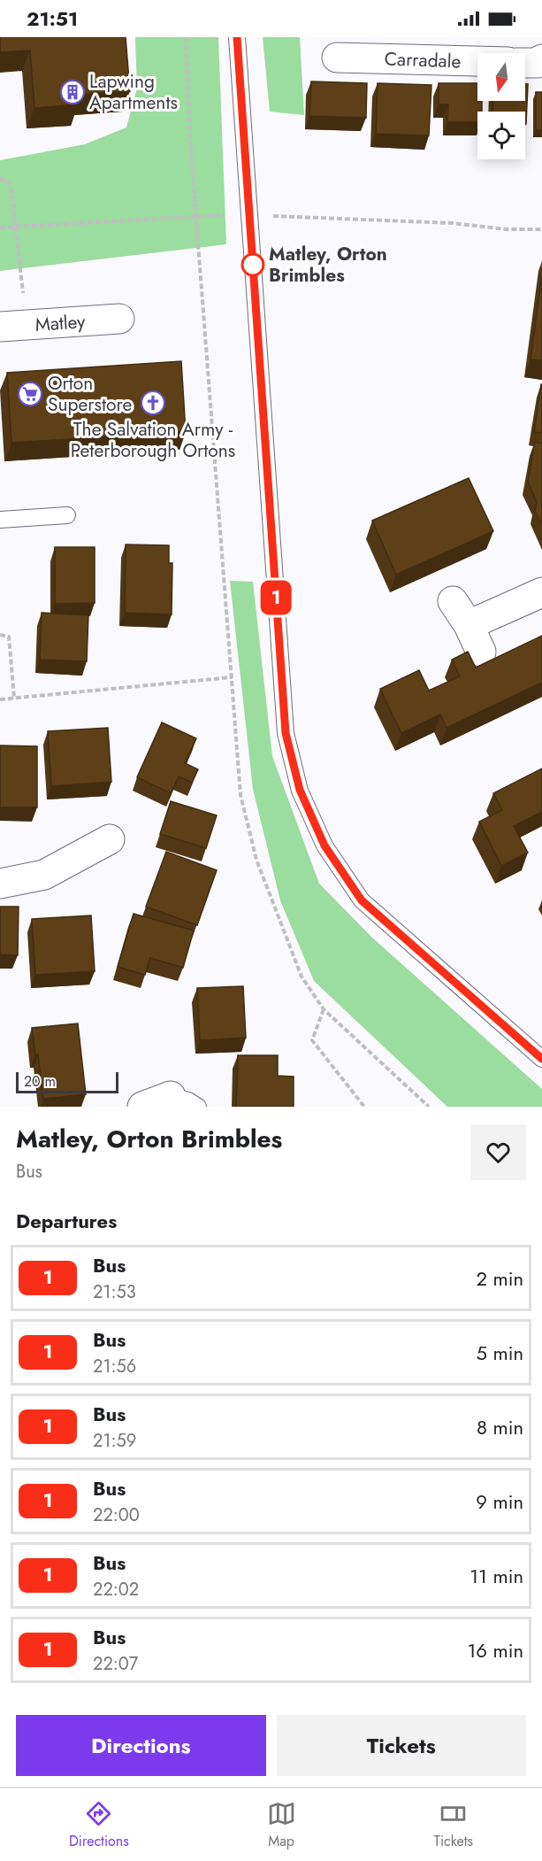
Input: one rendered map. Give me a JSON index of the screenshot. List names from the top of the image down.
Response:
{
  "streets": {
    "street": ["Carradale", "Matley"]
  },
  "places": {
    "building": ["Lapwing Apartments"],
    "other": ["Matley, Orton Brimbles"],
    "supermarket": ["Orton Superstore"],
    "church": ["The Salvation Army - Peterborough Ortons"]
  },
  "lines": ["bus line 1"],
  "scale_bar": "20 m",
  "north": "bottom",
  "page": {
    "status": "21:51",
    "on_map": "1",
    "scale": "20 m",
    "heading": [
      ["Matley, Orton Brimbles", "Bus"],
      "Departures"
    ],
    "list": [
      {
        "mark": "1",
        "name": "Bus",
        "note": "21:53",
        "value": "2 min"
      },
      {
        "mark": "1",
        "name": "Bus",
        "note": "21:56",
        "value": "5 min"
      },
      {
        "mark": "1",
        "name": "Bus",
        "note": "21:59",
        "value": "8 min"
      },
      {
        "mark": "1",
        "name": "Bus",
        "note": "22:00",
        "value": "9 min"
      },
      {
        "mark": "1",
        "name": "Bus",
        "note": "22:02",
        "value": "11 min"
      },
      {
        "mark": "1",
        "name": "Bus",
        "note": "22:07",
        "value": "16 min"
      }
    ],
    "buttons": ["Directions", "Tickets"],
    "tabs": ["Directions", "Map", "Tickets"]
  }
}
